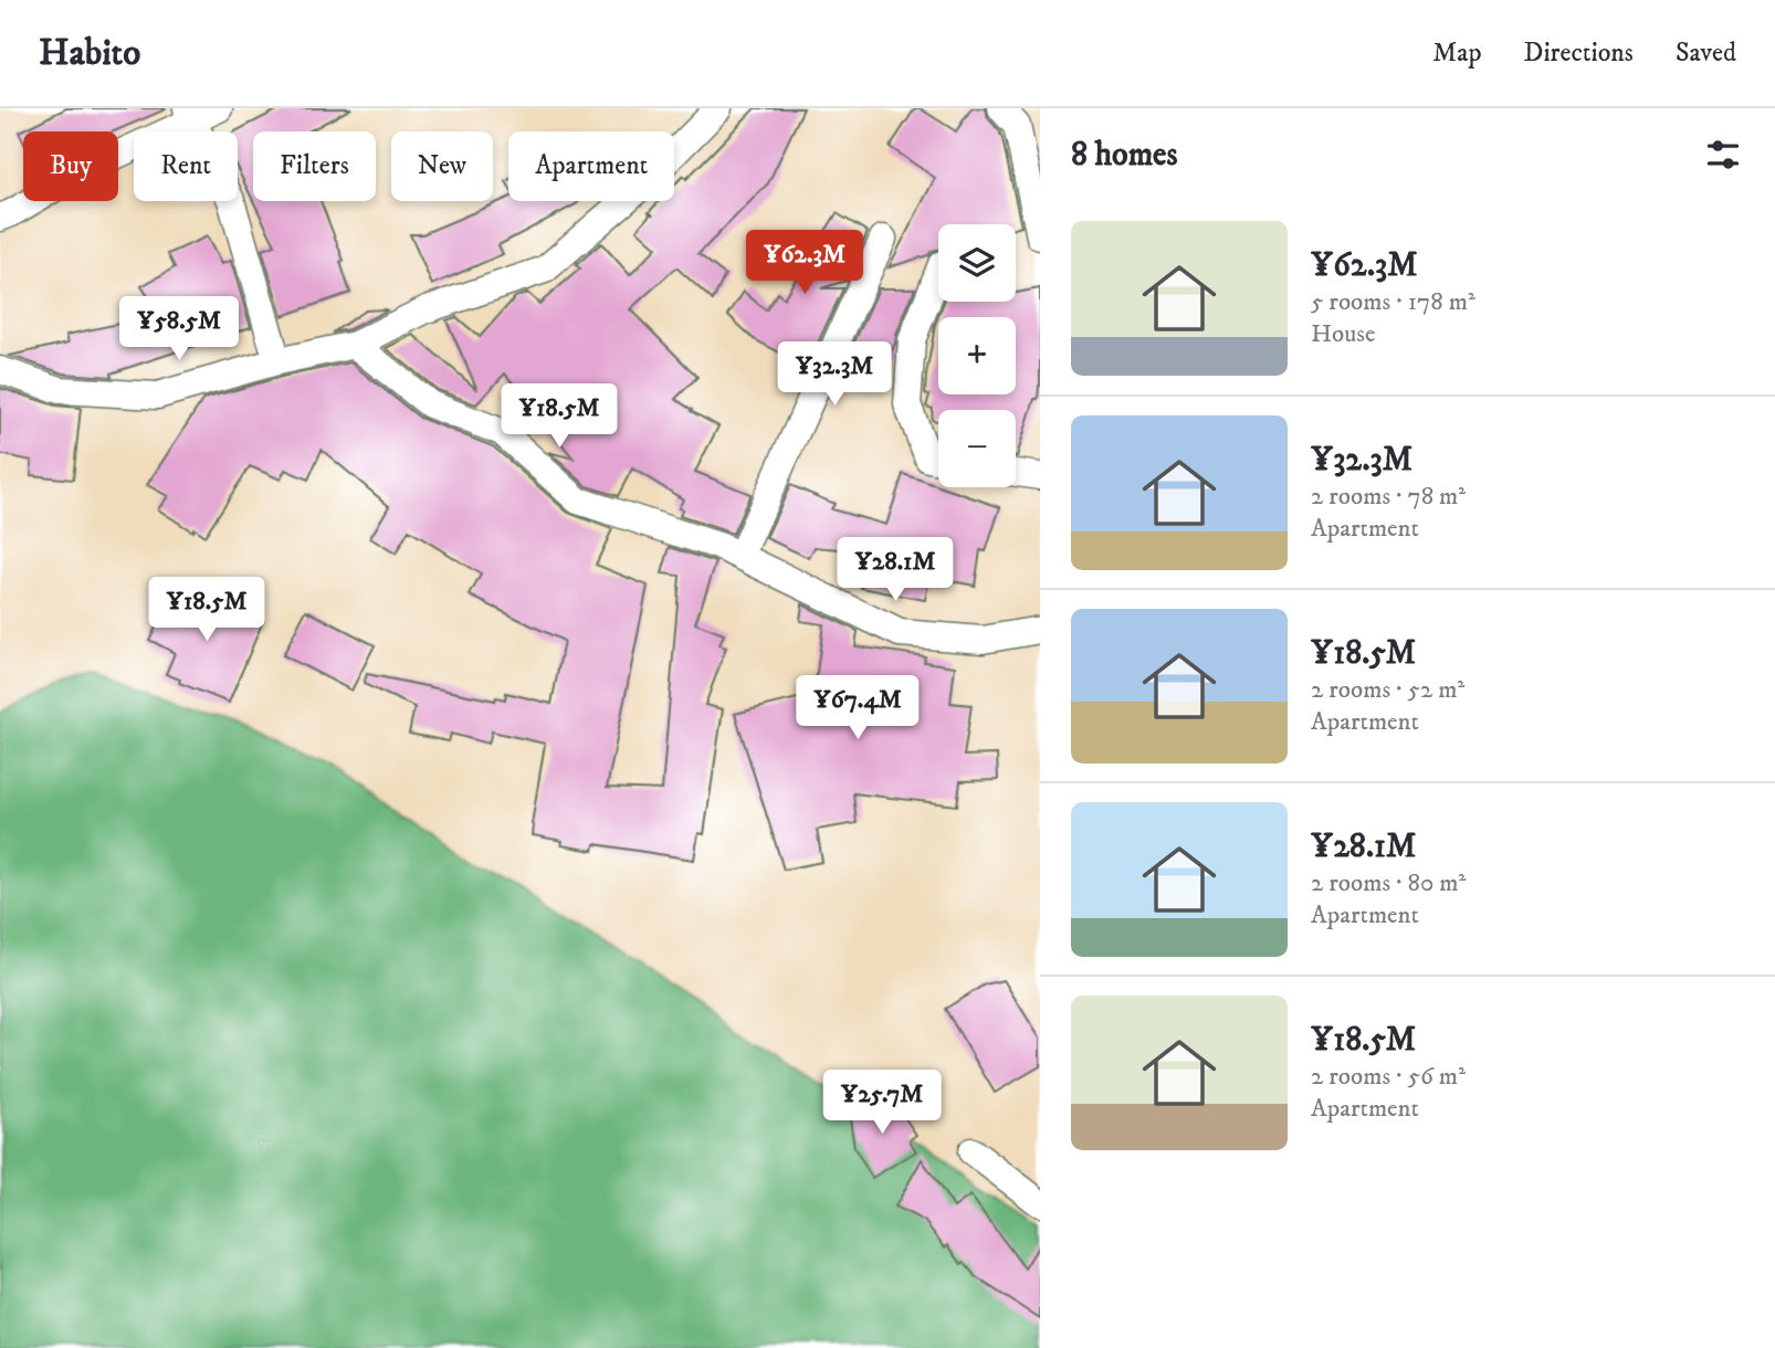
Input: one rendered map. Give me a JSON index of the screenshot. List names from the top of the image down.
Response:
{
  "page": {
    "header": "Habito",
    "nav": ["Map", "Directions", "Saved"],
    "heading": "8 homes",
    "chip": [
      "Buy",
      "Rent",
      "Filters",
      "New",
      "Apartment"
    ],
    "list": [
      {
        "name": "¥62.3M",
        "note": "5 rooms · 178 m² · House"
      },
      {
        "name": "¥32.3M",
        "note": "2 rooms · 78 m² · Apartment"
      },
      {
        "name": "¥18.5M",
        "note": "2 rooms · 52 m² · Apartment"
      },
      {
        "name": "¥28.1M",
        "note": "2 rooms · 80 m² · Apartment"
      },
      {
        "name": "¥18.5M",
        "note": "2 rooms · 56 m² · Apartment"
      }
    ],
    "map_buttons": ["+", "−"],
    "price": [
      "¥62.3M",
      "¥58.5M",
      "¥32.3M",
      "¥18.5M",
      "¥28.1M",
      "¥18.5M",
      "¥67.4M",
      "¥25.7M"
    ]
  }
}
